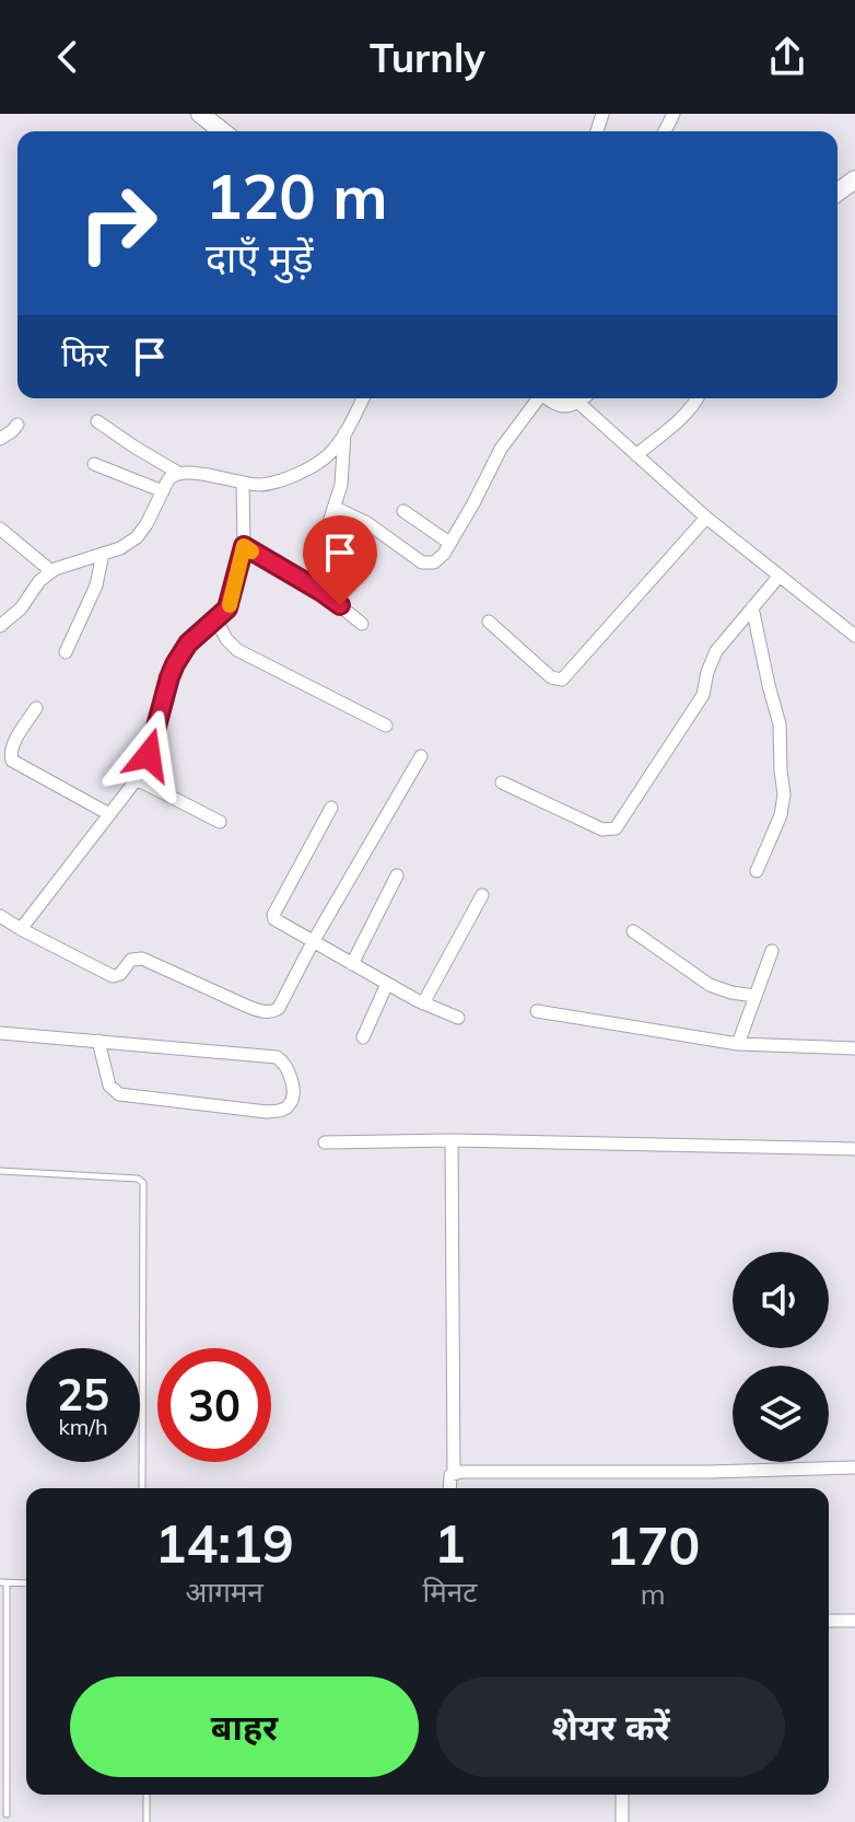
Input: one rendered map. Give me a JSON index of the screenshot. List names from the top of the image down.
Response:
{
  "page": {
    "header": "Turnly",
    "turn": ["120 m", "दाएँ मुड़ें"],
    "then": "फिर",
    "speed": "25 km/h",
    "limit": "30",
    "eta": [
      "14:19",
      "आगमन",
      "1",
      "मिनट",
      "170",
      "m"
    ],
    "buttons": ["बाहर", "शेयर करें"]
  }
}
